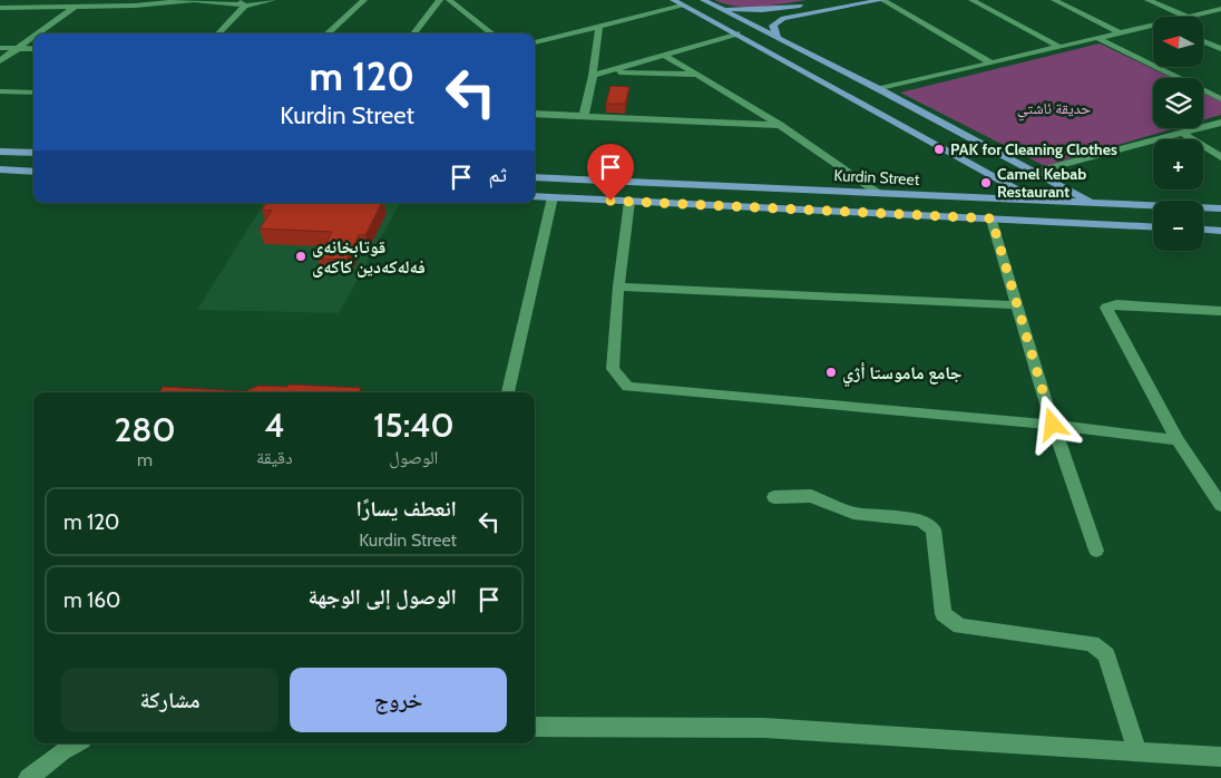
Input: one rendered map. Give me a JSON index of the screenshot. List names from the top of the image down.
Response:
{
  "streets": {
    "main road": ["Kurdin Street"]
  },
  "parks": ["حديقة ئاشتي"],
  "places": [
    "PAK for Cleaning Clothes",
    "Camel Kebab Restaurant",
    "قوتابخانەی فەلەکەدین کاکەی",
    "جامع ماموستا أژي"
  ],
  "north": "left",
  "page": {
    "map_buttons": ["+", "−"],
    "turn": ["120 m", "Kurdin Street"],
    "then": "ثم",
    "eta": [
      "15:40",
      "الوصول",
      "4",
      "دقيقة",
      "280",
      "m"
    ],
    "list": [
      {
        "name": "انعطف يسارًا",
        "note": "Kurdin Street",
        "value": "120 m"
      },
      {
        "name": "الوصول إلى الوجهة",
        "value": "160 m"
      }
    ],
    "buttons": ["خروج", "مشاركة"]
  }
}
